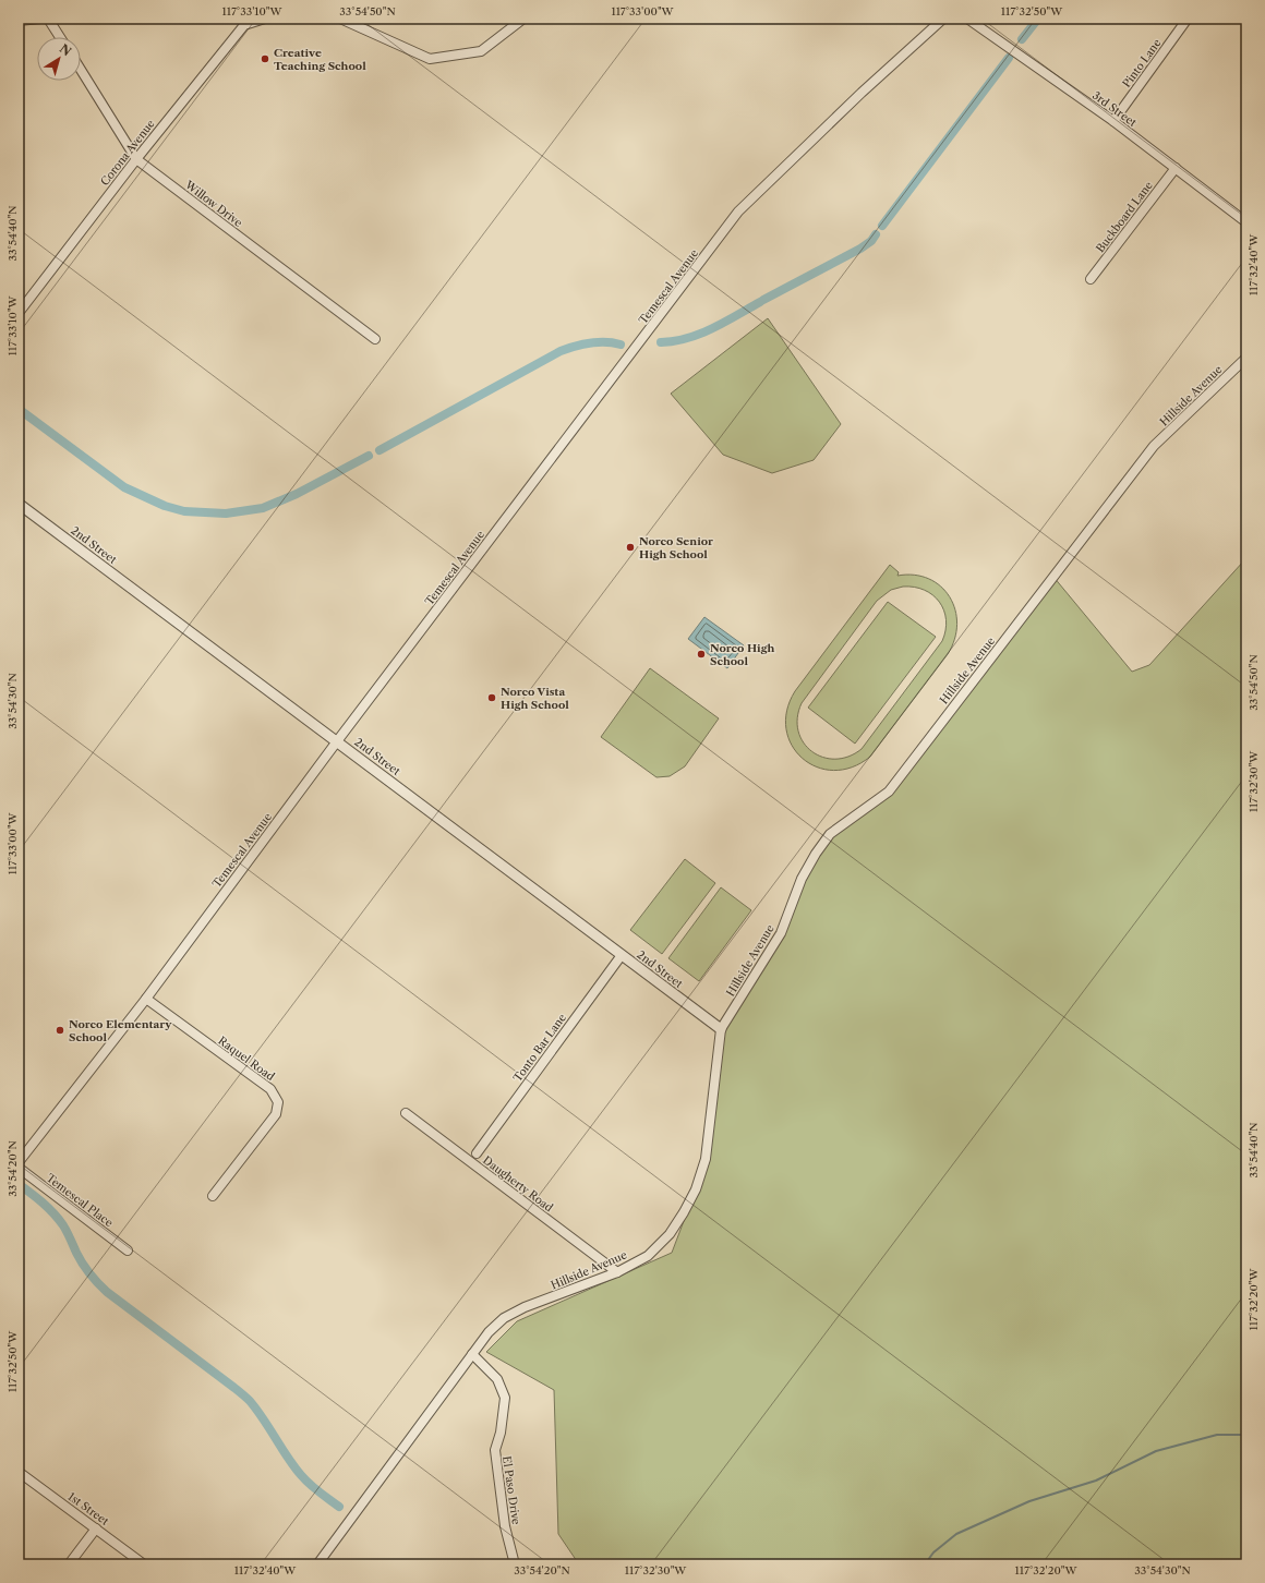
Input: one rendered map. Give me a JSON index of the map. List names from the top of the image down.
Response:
{
  "streets": {
    "street": [
      "Pinto Lane",
      "3rd Street",
      "Corona Avenue",
      "Willow Drive",
      "Buckboard Lane",
      "Temescal Avenue",
      "Hillside Avenue",
      "2nd Street",
      "Tonto Bar Lane",
      "Raquel Road",
      "Daugherty Road",
      "Temescal Place",
      "El Paso Drive",
      "1st Street"
    ]
  },
  "crossings": [
    ["Pinto Lane", "3rd Street"],
    ["3rd Street", "Buckboard Lane"],
    ["Corona Avenue", "Willow Drive"],
    ["Temescal Avenue", "2nd Street"],
    ["Temescal Avenue", "Raquel Road"],
    ["Hillside Avenue", "2nd Street"],
    ["Hillside Avenue", "Daugherty Road"],
    ["Hillside Avenue", "El Paso Drive"],
    ["2nd Street", "Tonto Bar Lane"]
  ],
  "places": [
    "Creative Teaching School",
    "Norco Senior High School",
    "Norco High School",
    "Norco Vista High School",
    "Norco Elementary School"
  ],
  "north": "top right",
  "coordinates": [
    "117°33'10\"W",
    "33°54'50\"N",
    "117°33'00\"W",
    "117°32'50\"W",
    "33°54'40\"N",
    "117°32'40\"W",
    "33°54'30\"N",
    "117°32'30\"W",
    "33°54'20\"N",
    "117°32'20\"W"
  ]
}
